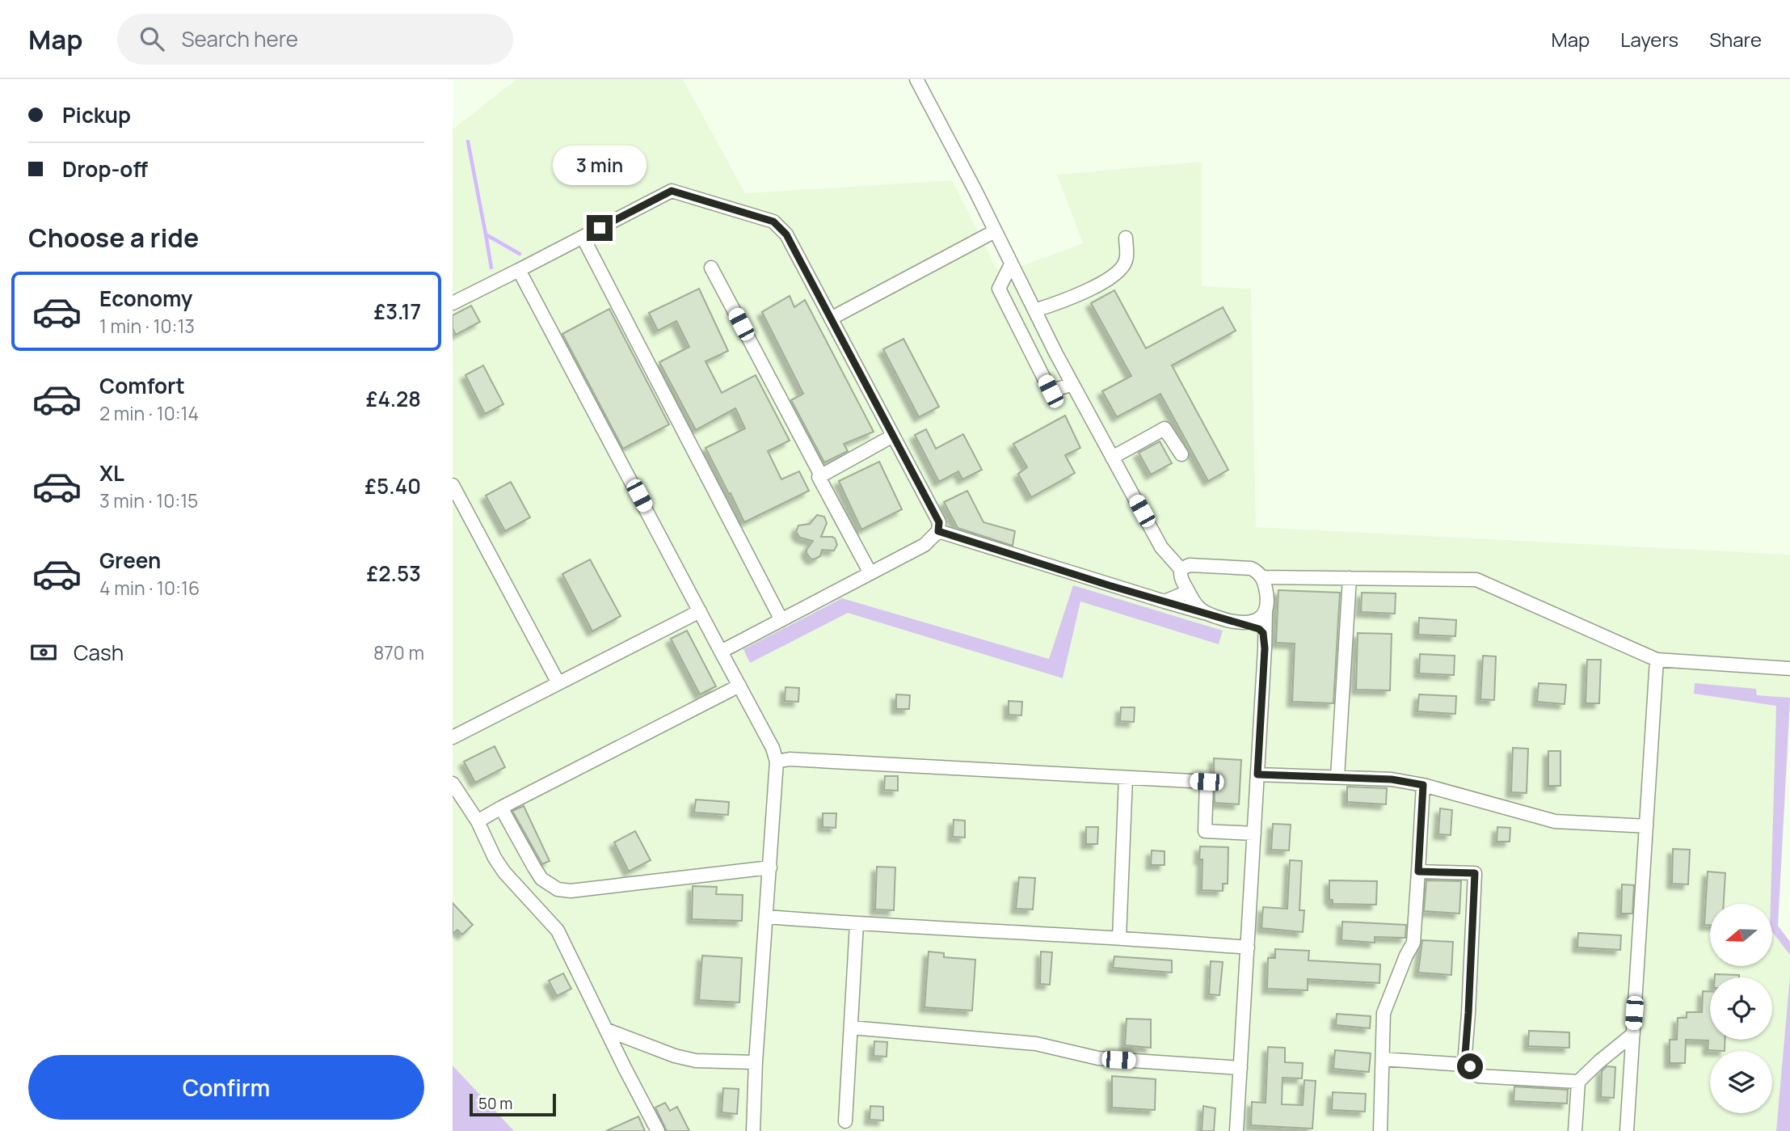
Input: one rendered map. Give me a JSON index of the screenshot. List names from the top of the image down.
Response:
{
  "scale_bar": "50 m",
  "north": "left",
  "page": {
    "header": "Map",
    "search": "Search here",
    "nav": ["Map", "Layers", "Share"],
    "banner": ["Pickup", "Drop-off"],
    "bubble": "3 min",
    "heading": "Choose a ride",
    "list": [
      {
        "name": "Economy",
        "note": "1 min · 10:13",
        "value": "£3.17"
      },
      {
        "name": "Comfort",
        "note": "2 min · 10:14",
        "value": "£4.28"
      },
      {
        "name": "XL",
        "note": "3 min · 10:15",
        "value": "£5.40"
      },
      {
        "name": "Green",
        "note": "4 min · 10:16",
        "value": "£2.53"
      }
    ],
    "pay": ["Cash", "870 m"],
    "buttons": "Confirm",
    "scale": "50 m"
  }
}
